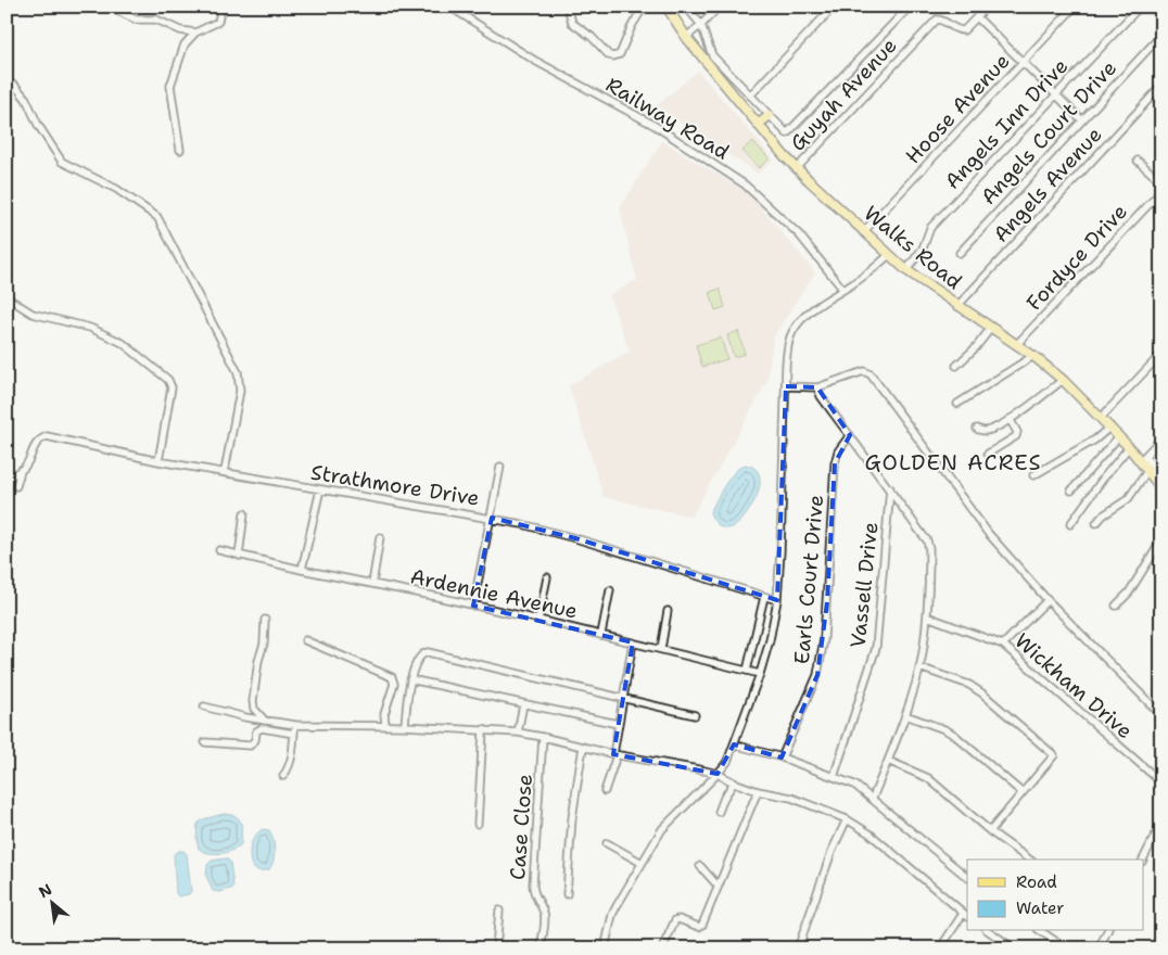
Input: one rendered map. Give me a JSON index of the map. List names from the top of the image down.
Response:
{
  "streets": {
    "main road": ["Walks Road"],
    "street": [
      "Guyah Avenue",
      "Hoose Avenue",
      "Railway Road",
      "Angels Inn Drive",
      "Angels Court Drive",
      "Angels Avenue",
      "Fordyce Drive",
      "Strathmore Drive",
      "Earls Court Drive",
      "Vassell Drive",
      "Ardennie Avenue",
      "Wickham Drive",
      "Case Close"
    ]
  },
  "crossings": [
    ["Guyah Avenue", "Walks Road"],
    ["Hoose Avenue", "Walks Road"],
    ["Angels Inn Drive", "Walks Road"],
    ["Angels Avenue", "Walks Road"],
    ["Walks Road", "Fordyce Drive"]
  ],
  "districts": ["GOLDEN ACRES"],
  "legend": ["Road", "Water"],
  "north": "top left"
}
